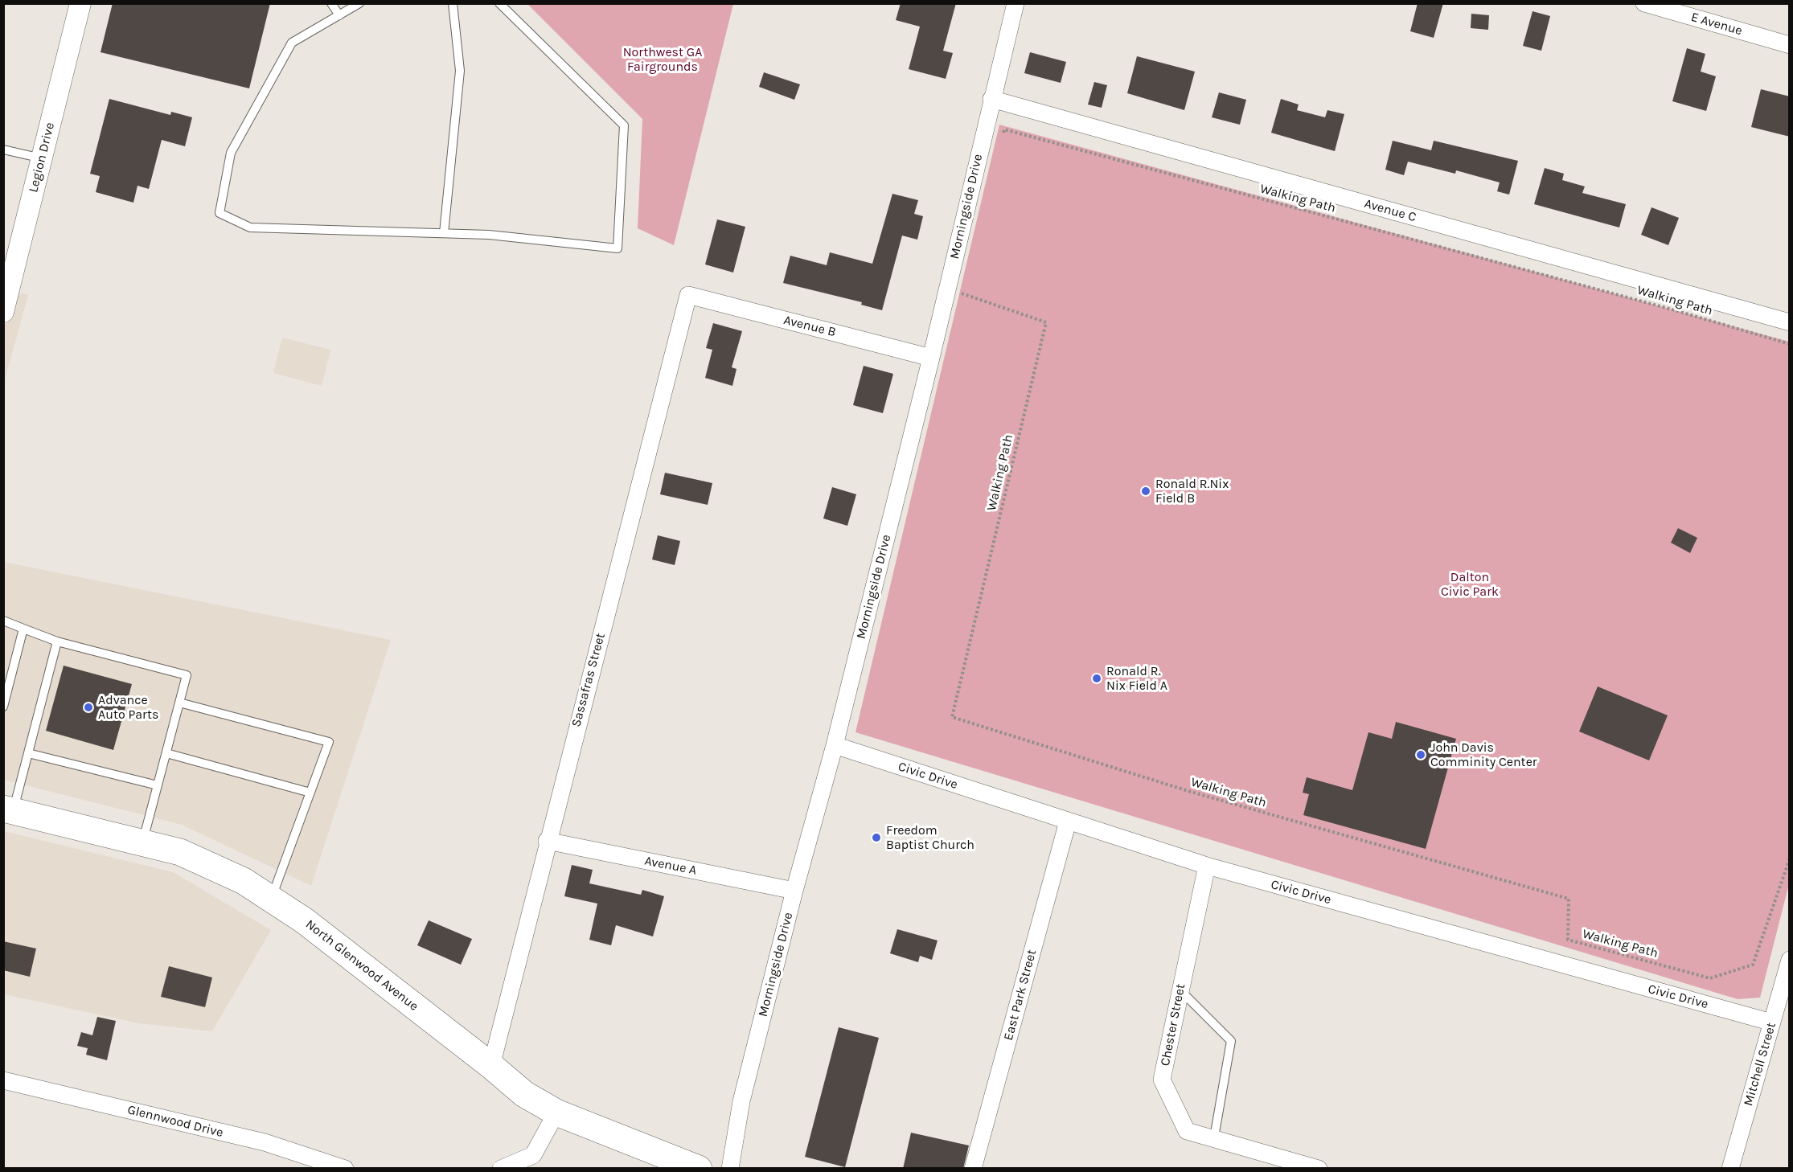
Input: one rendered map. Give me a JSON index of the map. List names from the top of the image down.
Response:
{
  "streets": {
    "main road": ["North Glenwood Avenue"],
    "street": [
      "E Avenue",
      "Legion Drive",
      "Morningside Drive",
      "Avenue C",
      "Avenue B",
      "Sassafras Street",
      "Civic Drive",
      "Avenue A",
      "East Park Street",
      "Chester Street",
      "Mitchell Street",
      "Glennwood Drive"
    ],
    "path": ["Walking Path"]
  },
  "crossings": [
    ["Morningside Drive", "Avenue C"],
    ["Morningside Drive", "Avenue B"],
    ["Morningside Drive", "Civic Drive"],
    ["Morningside Drive", "Avenue A"],
    ["Avenue B", "Sassafras Street"],
    ["Sassafras Street", "Avenue A"],
    ["Sassafras Street", "North Glenwood Avenue"],
    ["Civic Drive", "East Park Street"],
    ["Civic Drive", "Chester Street"],
    ["Civic Drive", "Mitchell Street"]
  ],
  "parks": ["Northwest GA Fairgrounds", "Dalton Civic Park"],
  "places": [
    "Ronald R.Nix Field B",
    "Ronald R. Nix Field A",
    "Advance Auto Parts",
    "John Davis Comminity Center",
    "Freedom Baptist Church"
  ]
}
